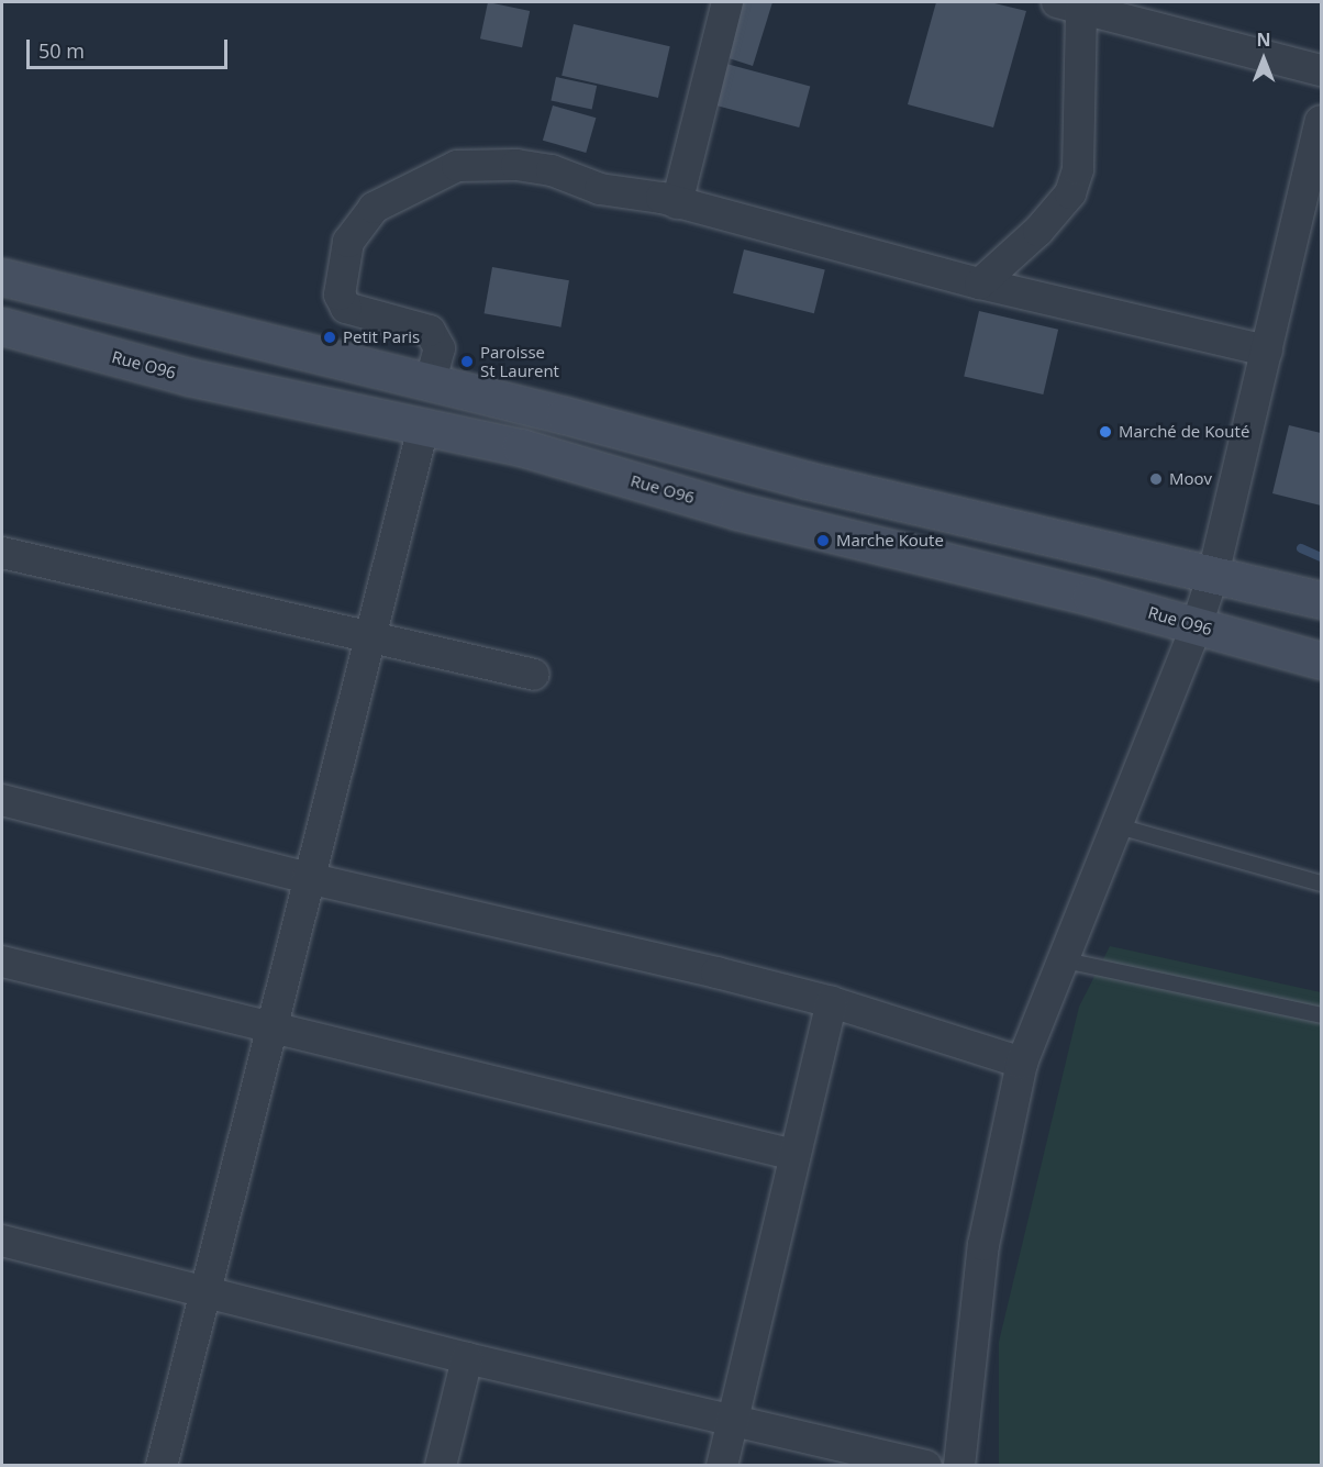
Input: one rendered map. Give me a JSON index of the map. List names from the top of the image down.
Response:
{
  "streets": {
    "main road": ["Rue O96"]
  },
  "places": [
    "Petit Paris",
    "Paroisse St Laurent",
    "Marché de Kouté",
    "Moov",
    "Marche Koute"
  ],
  "scale_bar": "50 m",
  "north": "top"
}
